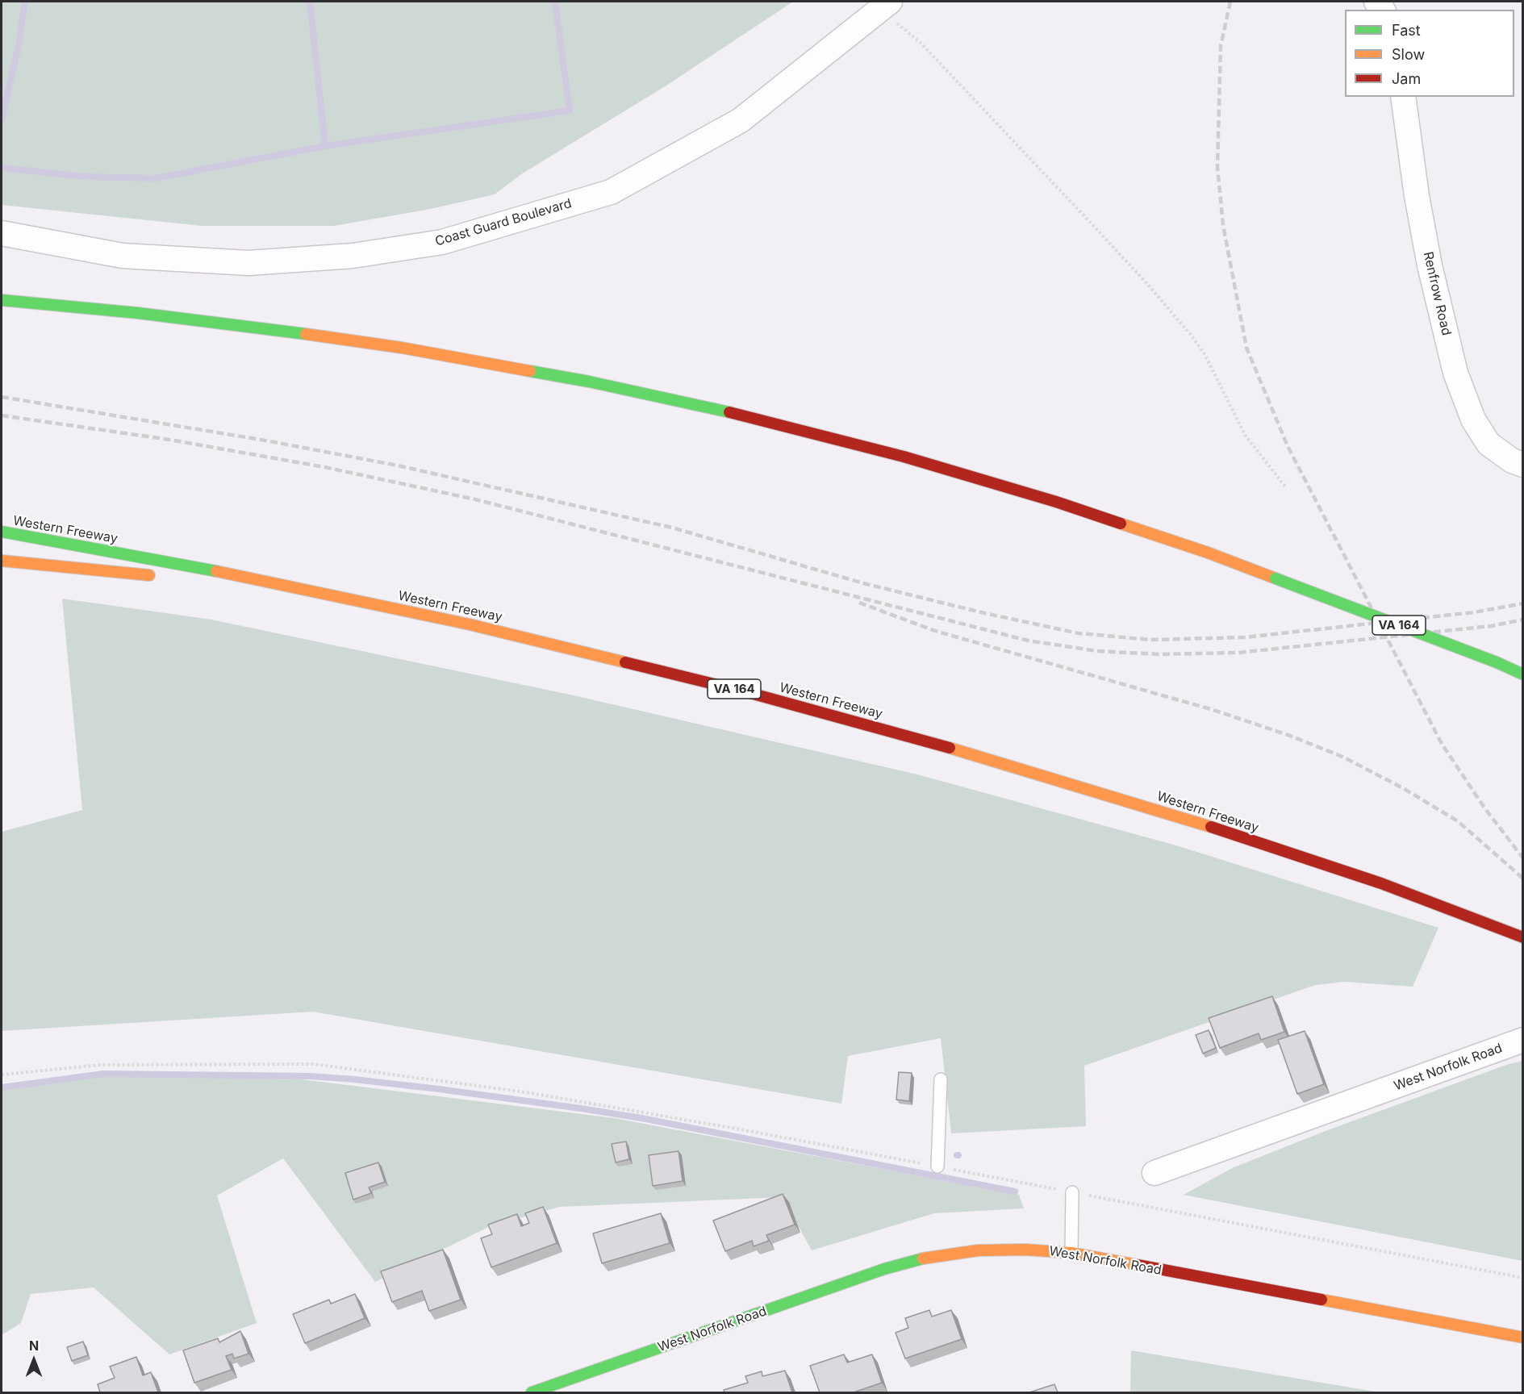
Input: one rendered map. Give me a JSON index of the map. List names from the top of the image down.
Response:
{
  "streets": {
    "main road": ["Western Freeway", "VA 164", "West Norfolk Road"],
    "street": ["Coast Guard Boulevard", "Renfrow Road"]
  },
  "legend": ["Fast", "Slow", "Jam"],
  "north": "top"
}
